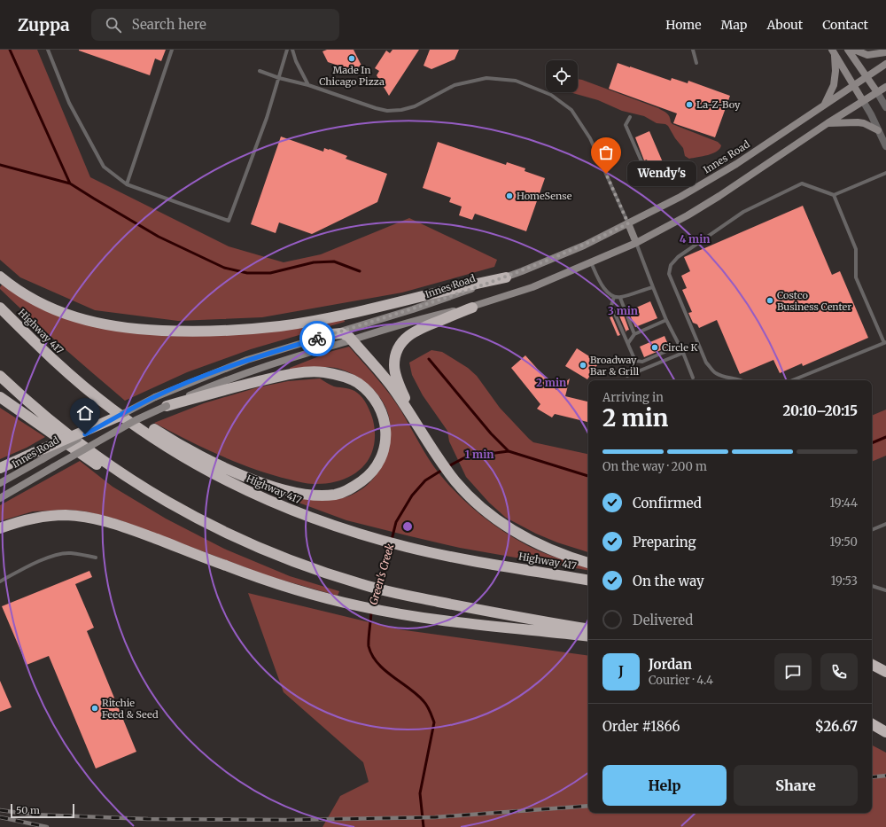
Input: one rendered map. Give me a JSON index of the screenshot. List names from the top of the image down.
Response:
{
  "streets": {
    "highway": ["Highway 417"],
    "main road": ["Innes Road"]
  },
  "water": ["Green's Creek"],
  "places": [
    "Made In Chicago Pizza",
    "La-Z-Boy",
    "Wendy's",
    "HomeSense",
    "Costco Business Center",
    "Circle K",
    "Broadway Bar & Grill",
    "Ritchie Feed & Seed"
  ],
  "scale_bar": "50 m",
  "page": {
    "header": "Zuppa",
    "search": "Search here",
    "nav": [
      "Home",
      "Map",
      "About",
      "Contact"
    ],
    "bubble": "Wendy's",
    "heading": ["2 min", "Arriving in", "20:10–20:15"],
    "panel": [
      "Jordan",
      "Courier · 4.4",
      "Order #1866",
      "$26.67"
    ],
    "bar": "On the way · 200 m",
    "list": [
      ["Confirmed", "19:44"],
      ["Preparing", "19:50"],
      ["On the way", "19:53"],
      "Delivered"
    ],
    "round": "J",
    "buttons": ["Help", "Share"],
    "scale": "50 m"
  },
  "rings": [
    "4 min",
    "3 min",
    "2 min",
    "1 min"
  ]
}
